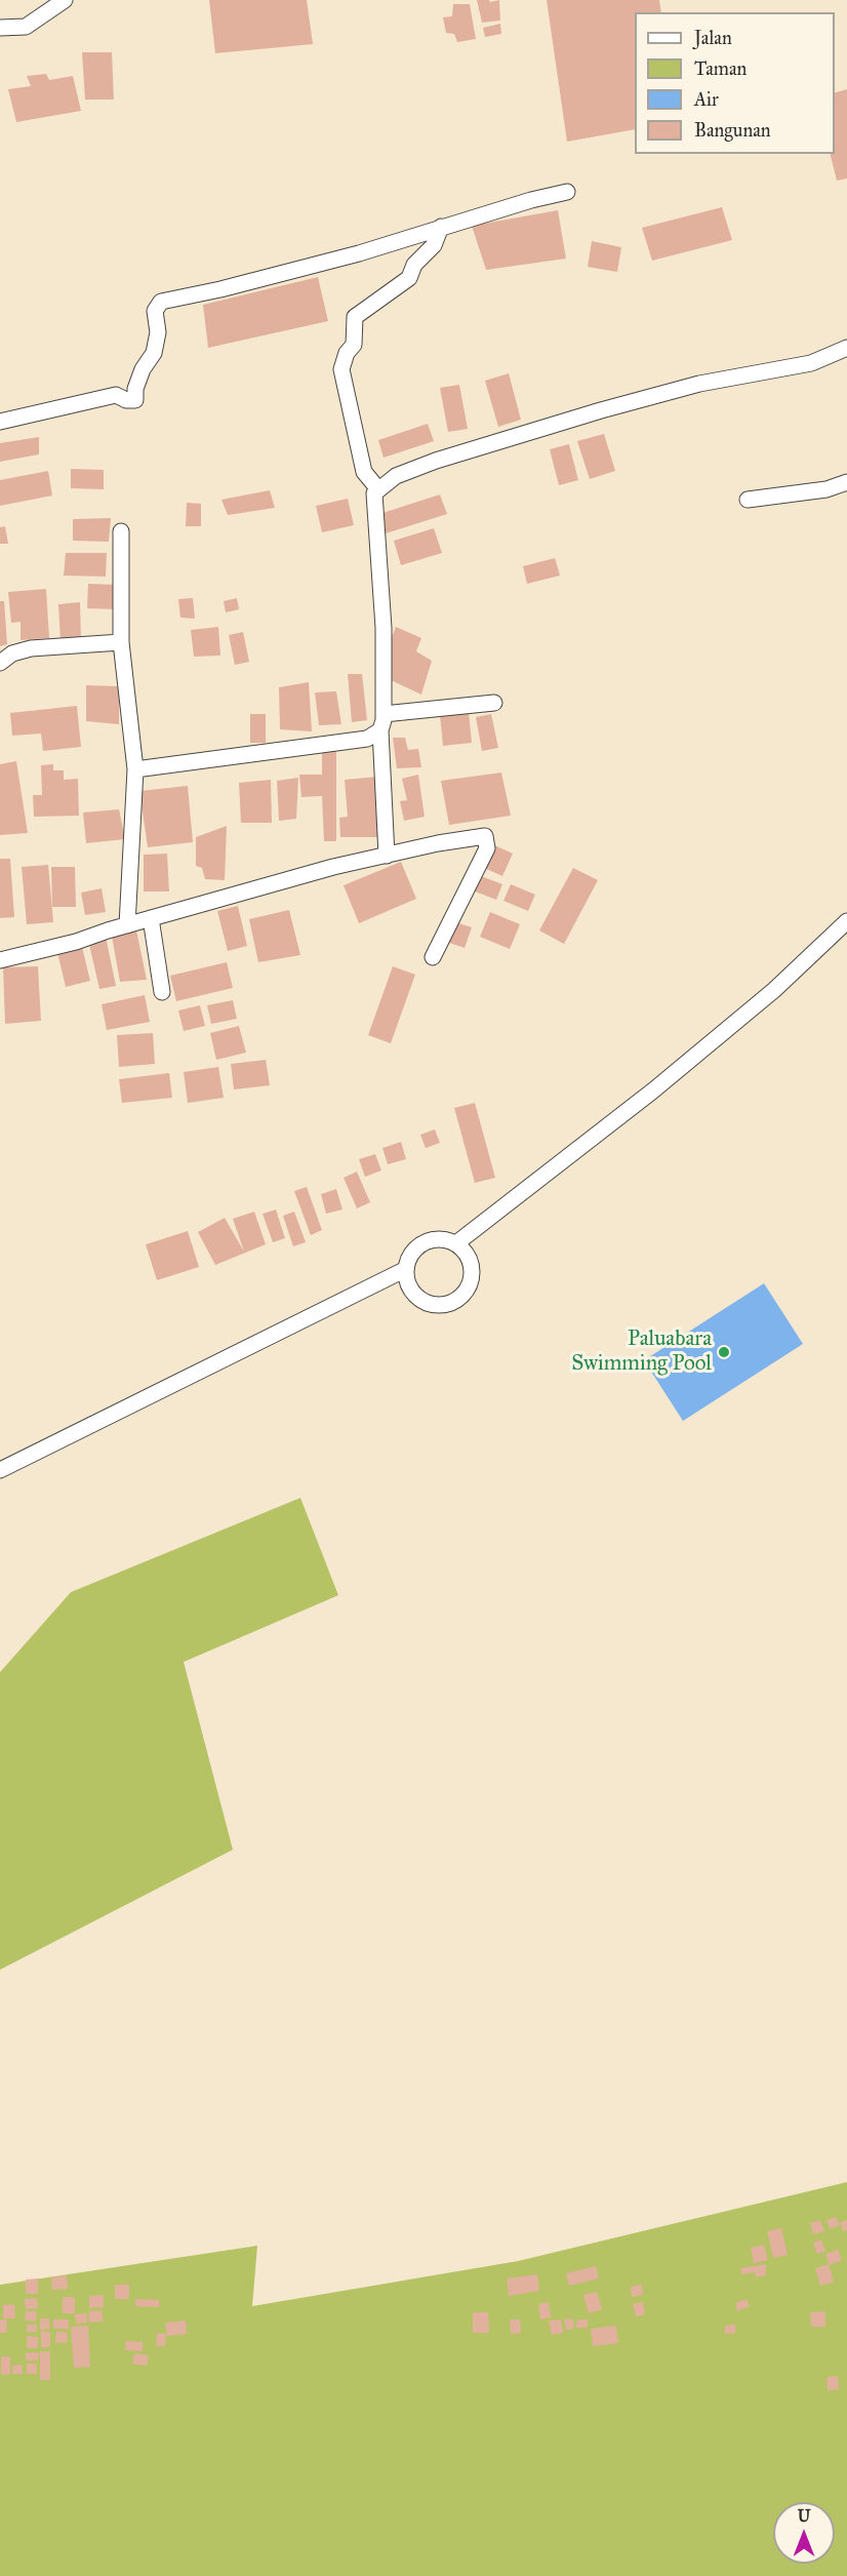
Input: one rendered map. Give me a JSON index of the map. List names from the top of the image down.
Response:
{
  "places": ["Paluabara Swimming Pool"],
  "legend": [
    "Jalan",
    "Taman",
    "Air",
    "Bangunan"
  ],
  "north": "top"
}
